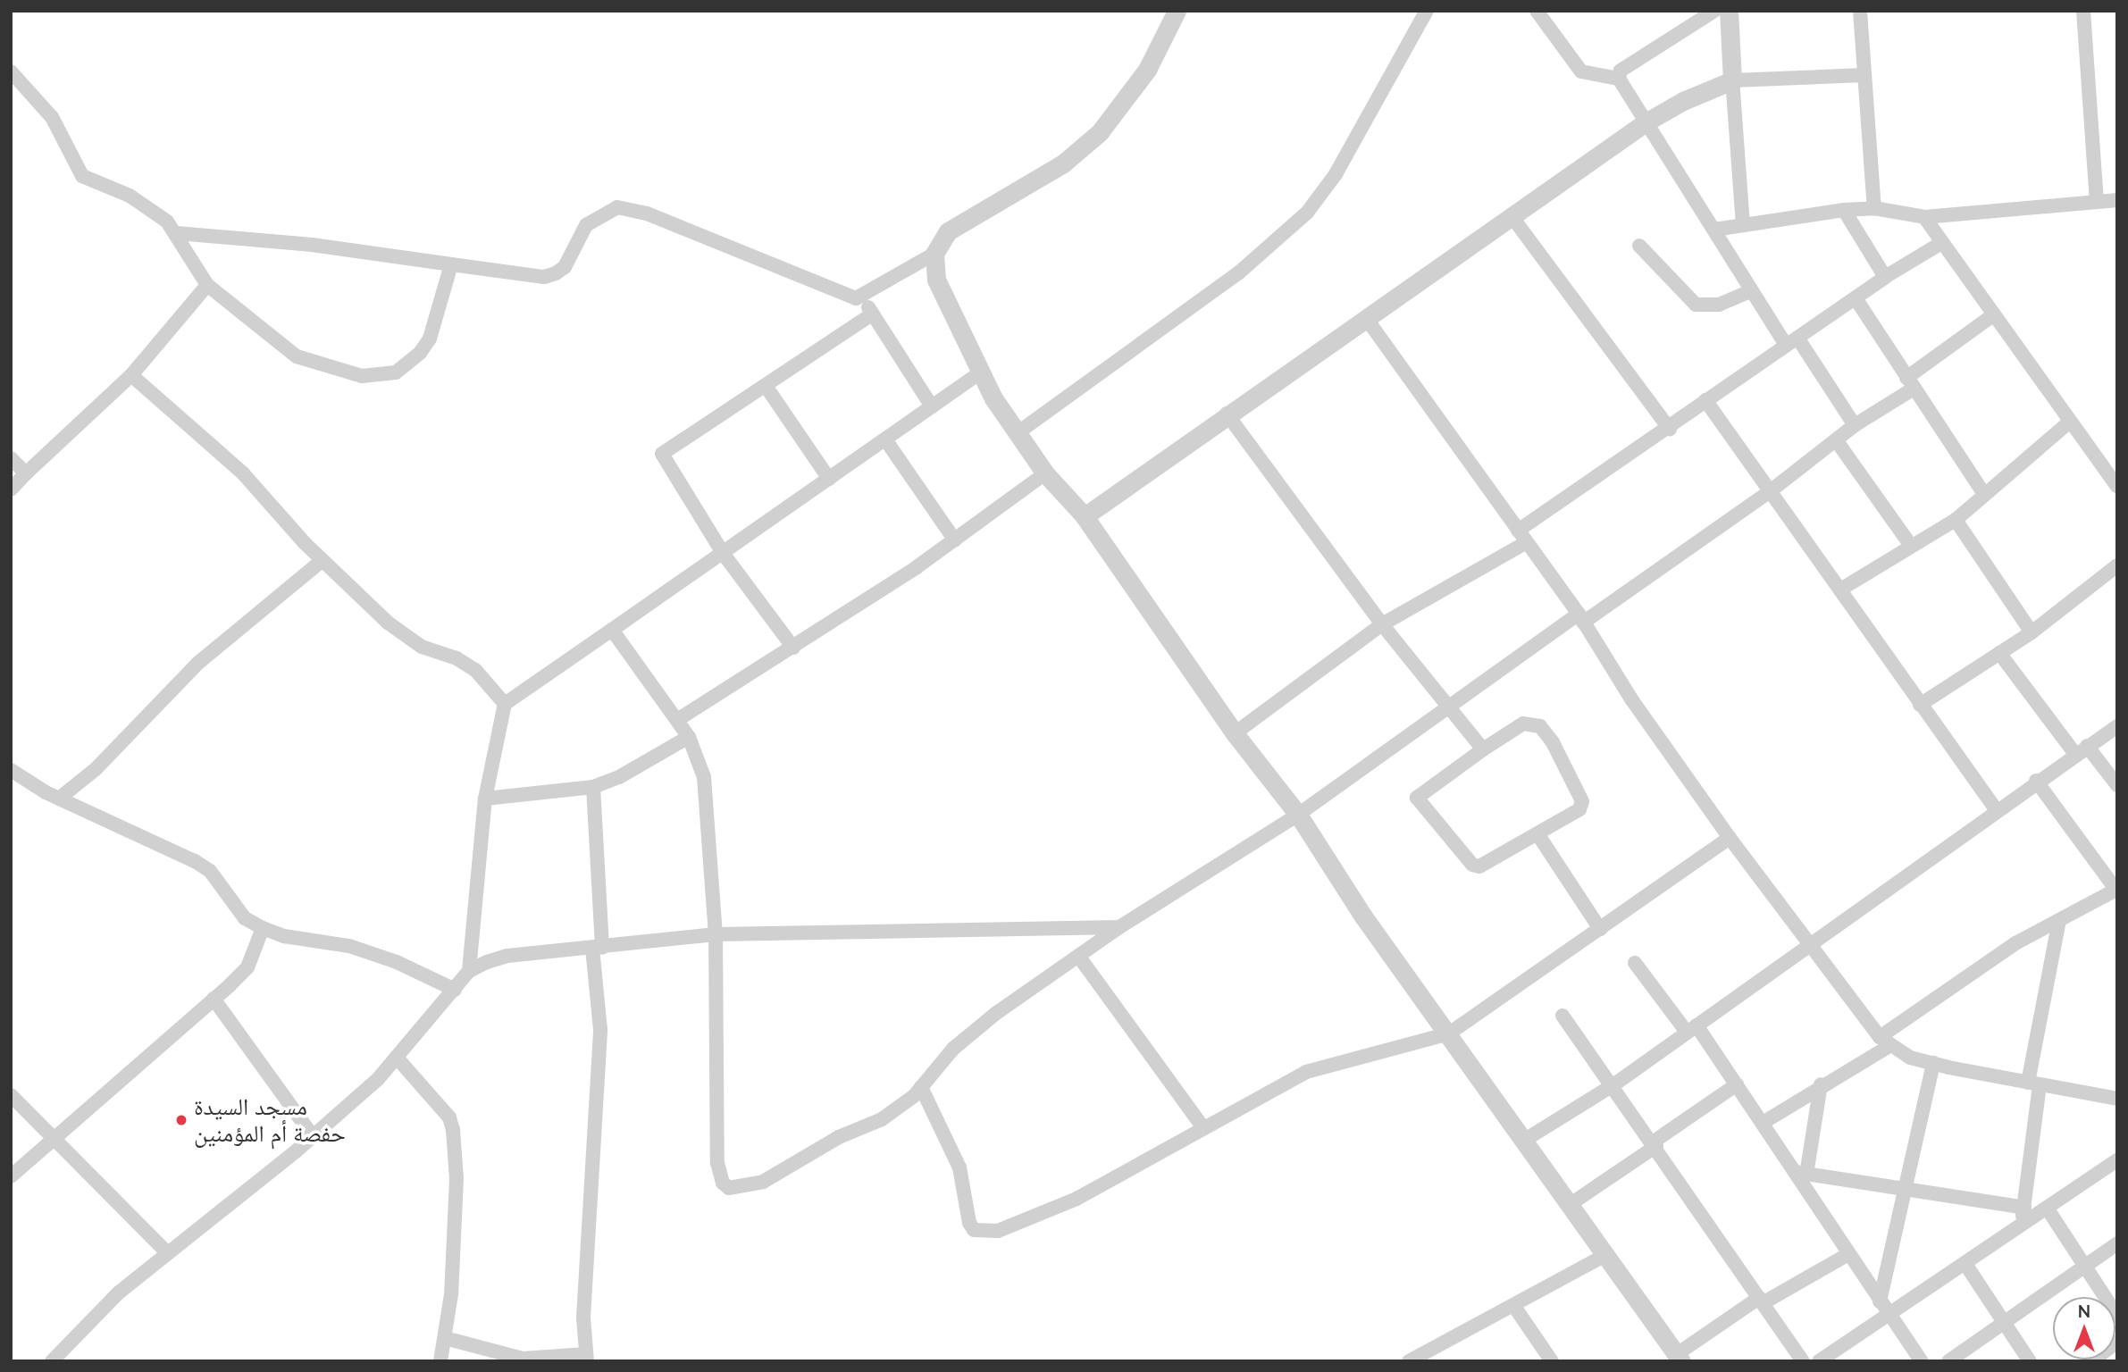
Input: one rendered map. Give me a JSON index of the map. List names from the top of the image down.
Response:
{
  "places": ["مسجد السيدة حفصة أم المؤمنين"],
  "north": "top"
}
